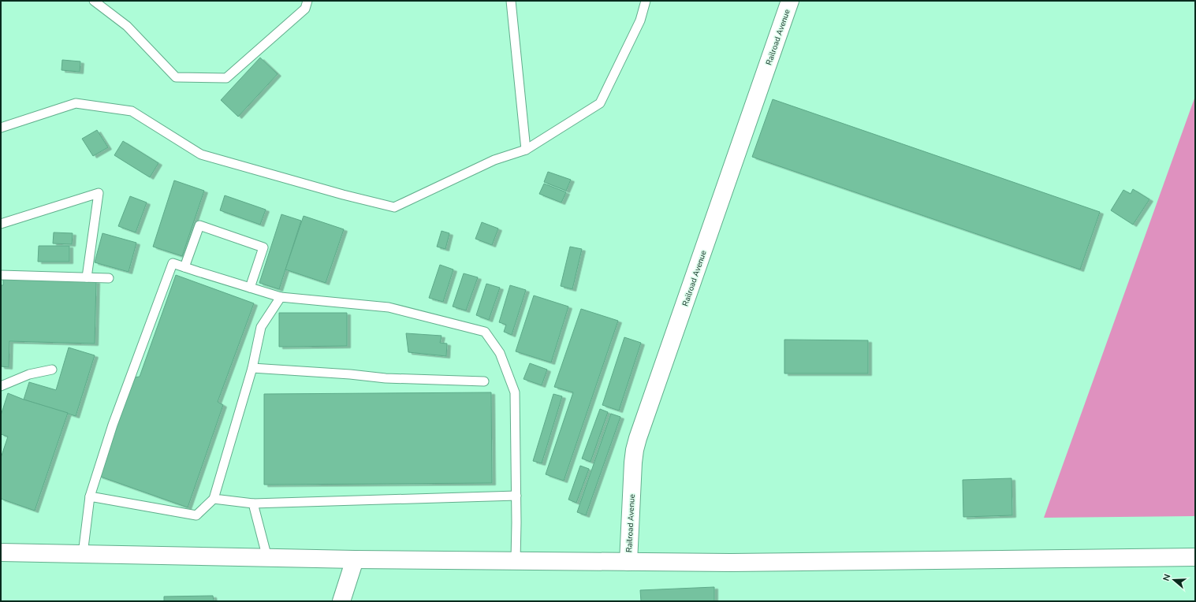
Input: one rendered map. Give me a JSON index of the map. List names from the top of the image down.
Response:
{
  "streets": {
    "street": ["Railroad Avenue"]
  },
  "north": "left"
}
